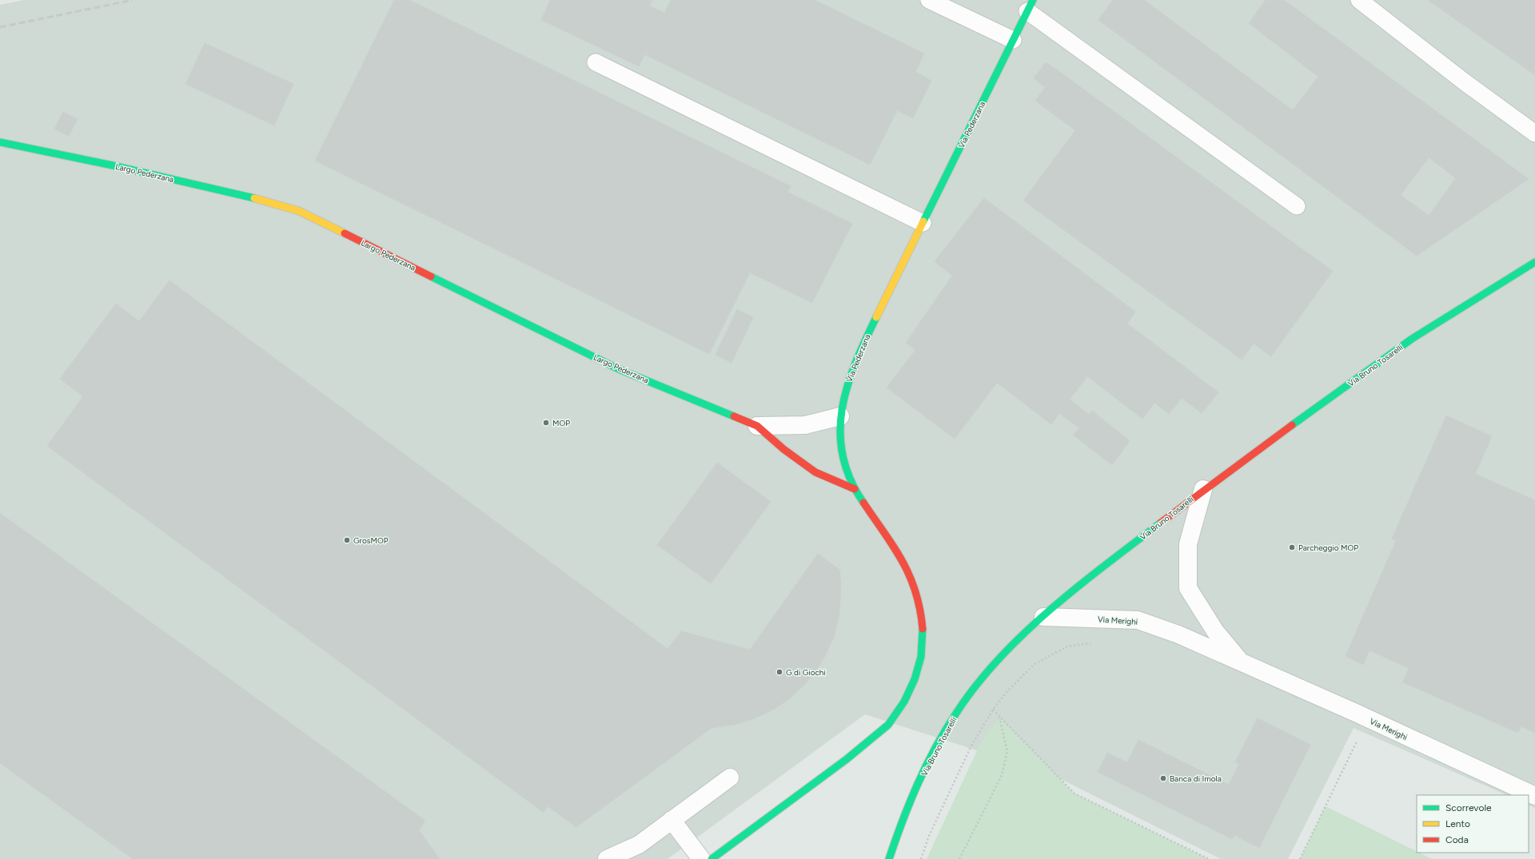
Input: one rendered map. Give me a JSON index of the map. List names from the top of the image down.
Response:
{
  "streets": {
    "main road": ["Via Pederzana", "Largo Pederzana", "Via Bruno Tosarelli"],
    "street": ["Via Merighi"]
  },
  "crossings": [
    ["Via Pederzana", "Largo Pederzana"],
    ["Via Bruno Tosarelli", "Via Merighi"]
  ],
  "places": [
    "MOP",
    "GrosMOP",
    "Parcheggio MOP",
    "G di Giochi",
    "Banca di Imola"
  ],
  "legend": ["Scorrevole", "Lento", "Coda"]
}
